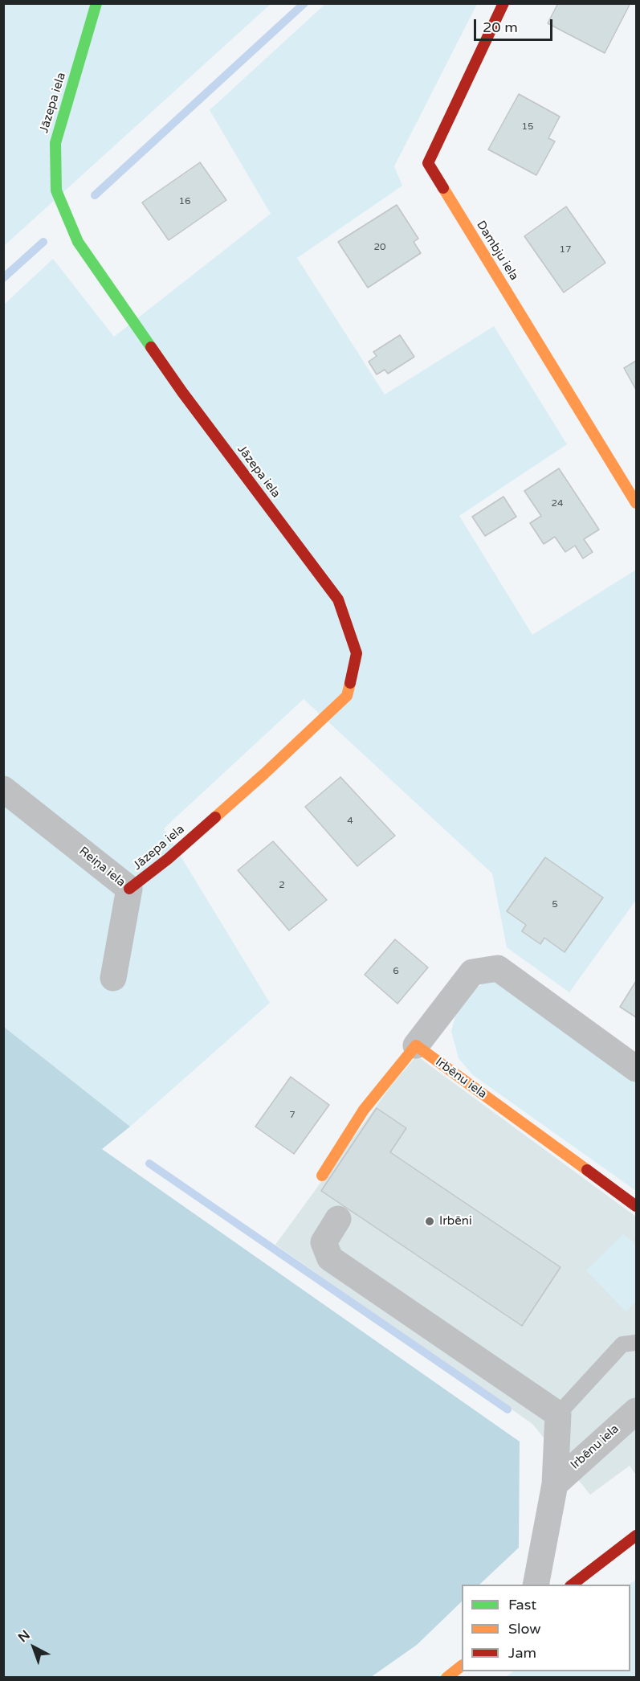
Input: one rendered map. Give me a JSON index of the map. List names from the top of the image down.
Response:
{
  "streets": {
    "main road": ["Jāzepa iela", "Dambju iela", "Irbēnu iela"],
    "street": ["Reiņa iela"]
  },
  "crossings": [
    ["Jāzepa iela", "Reiņa iela"]
  ],
  "places": ["Irbēni"],
  "house_numbers": [
    "15",
    "16",
    "20",
    "17",
    "24",
    "4",
    "2",
    "5",
    "6",
    "7"
  ],
  "legend": ["Fast", "Slow", "Jam"],
  "scale_bar": "20 m",
  "north": "top left"
}
